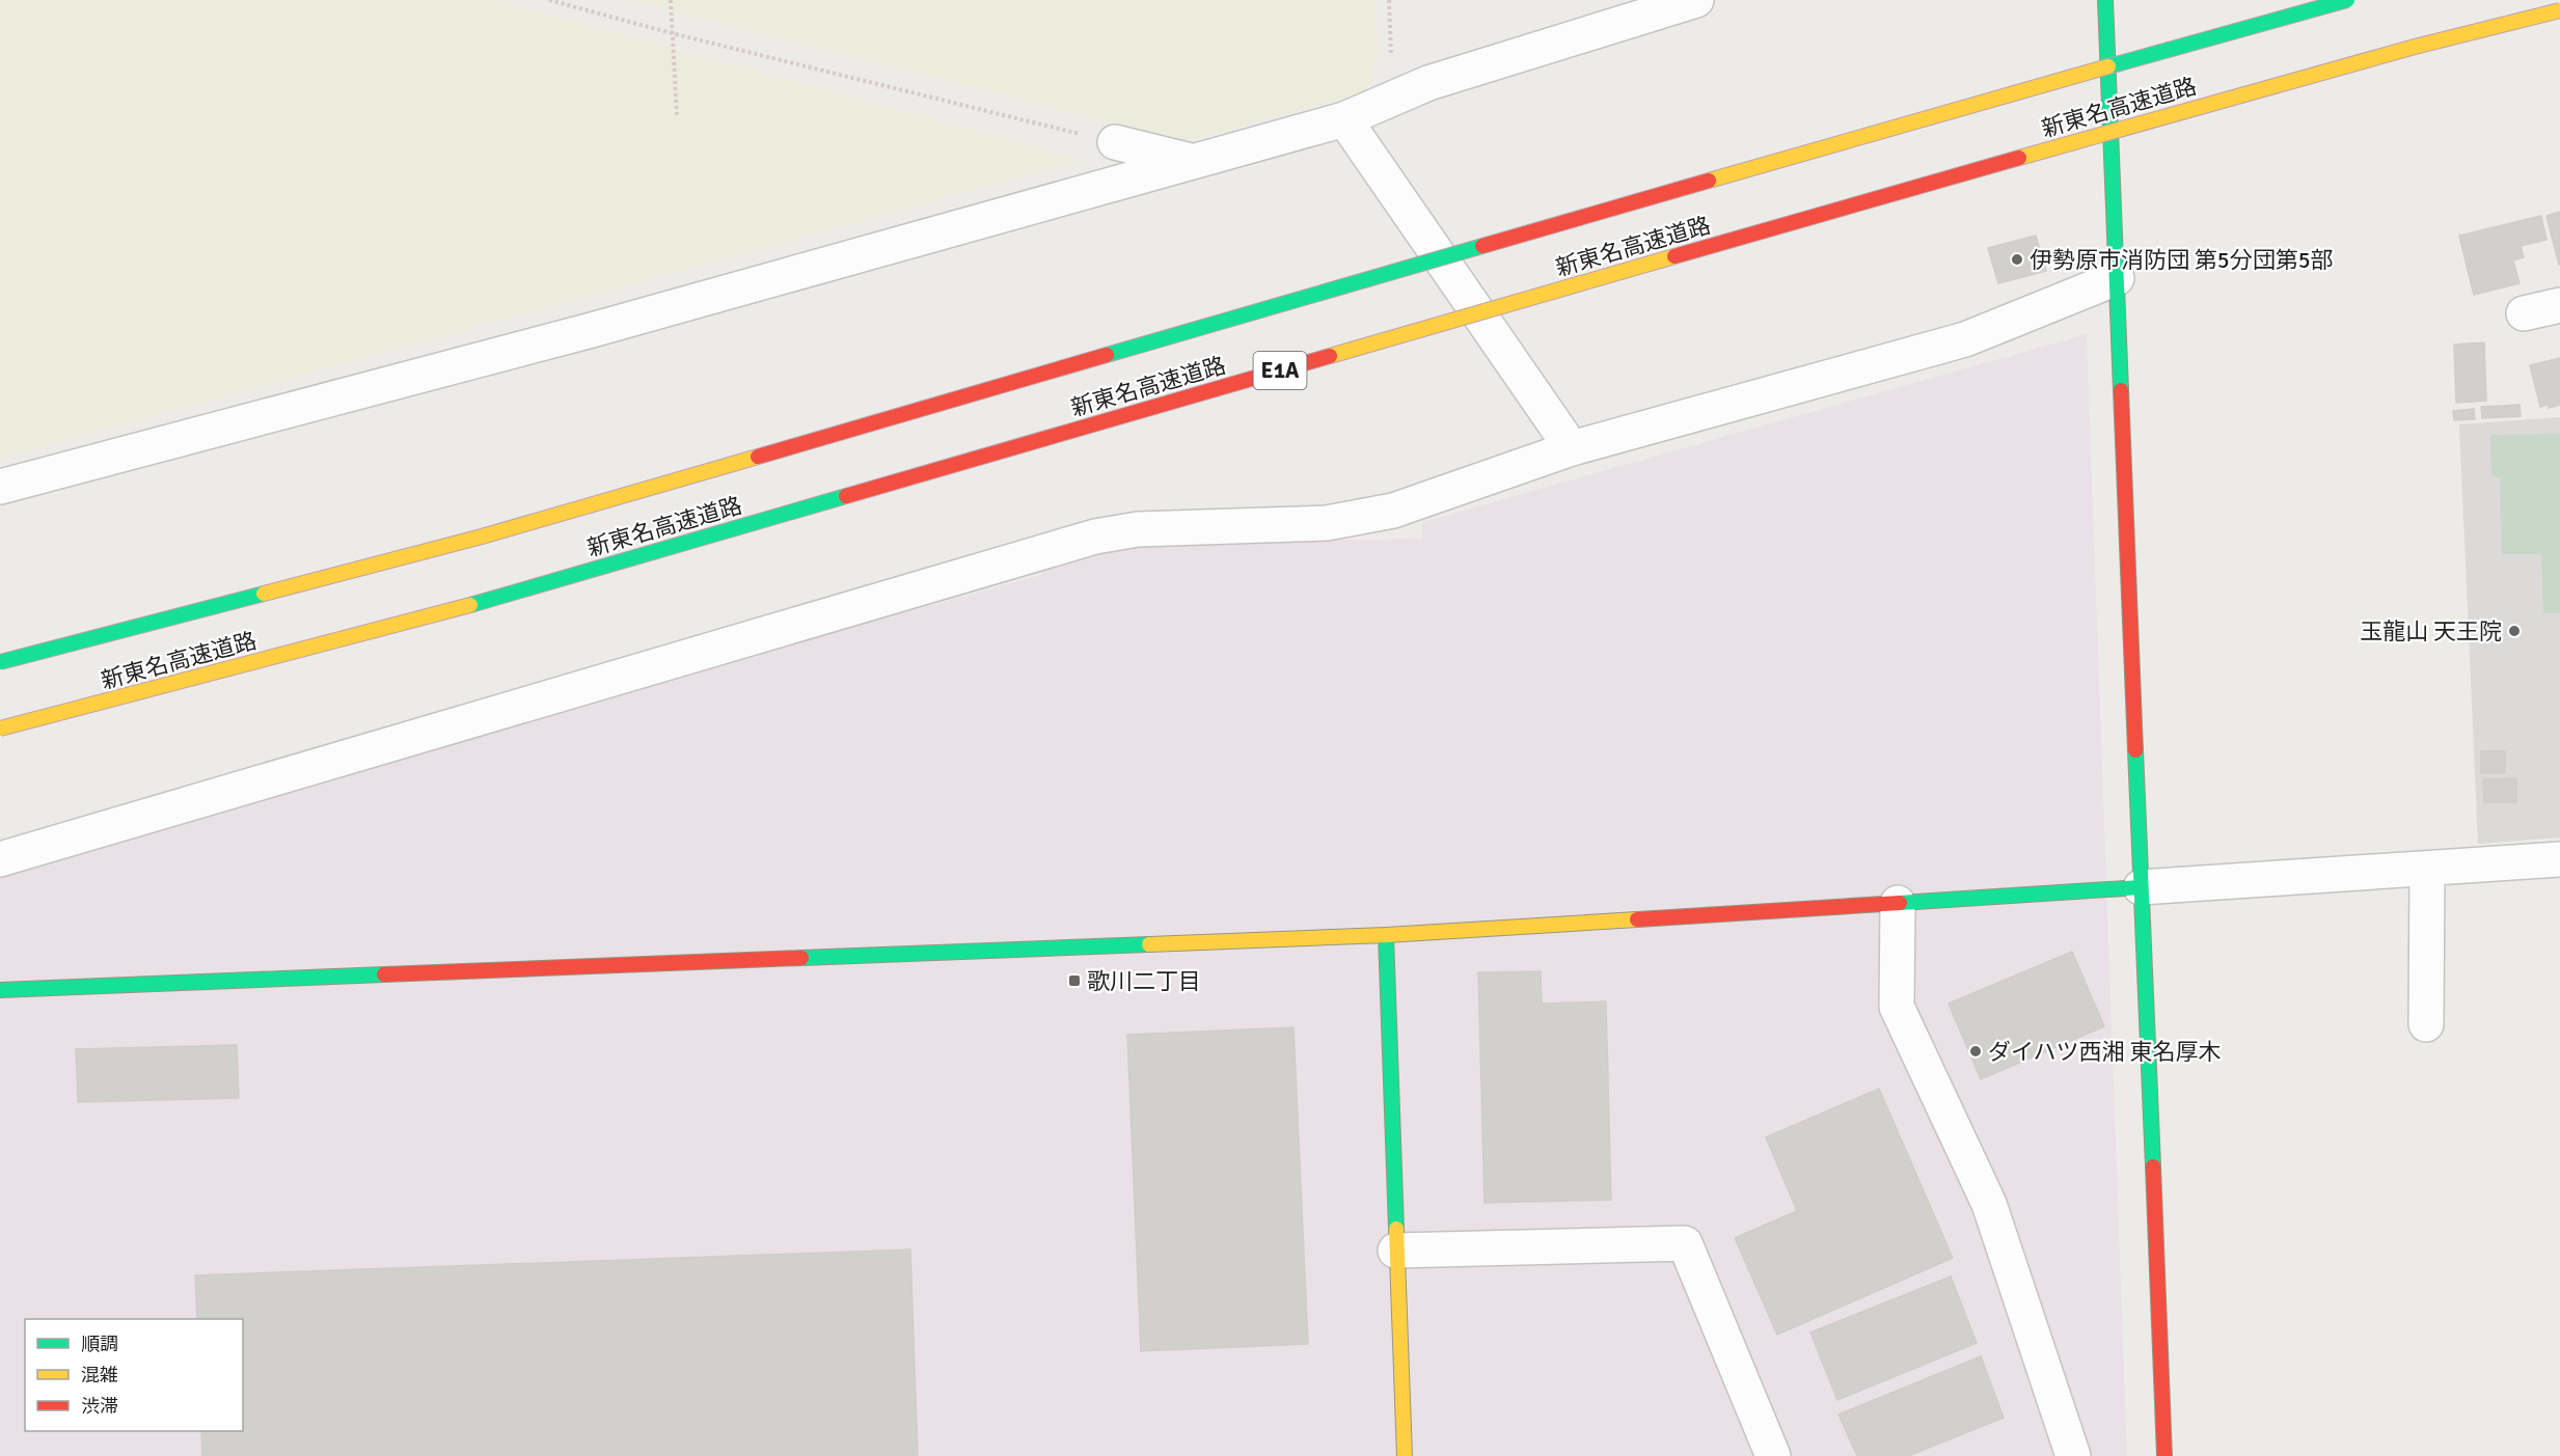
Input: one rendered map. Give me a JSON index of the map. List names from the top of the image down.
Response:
{
  "streets": {
    "main road": ["新東名高速道路", "E1A"]
  },
  "places": {
    "other": ["伊勢原市消防団 第5分団第5部", "玉龍山 天王院", "ダイハツ西湘 東名厚木"],
    "transit": ["歌川二丁目"]
  },
  "legend": ["順調", "混雑", "渋滞"]
}
